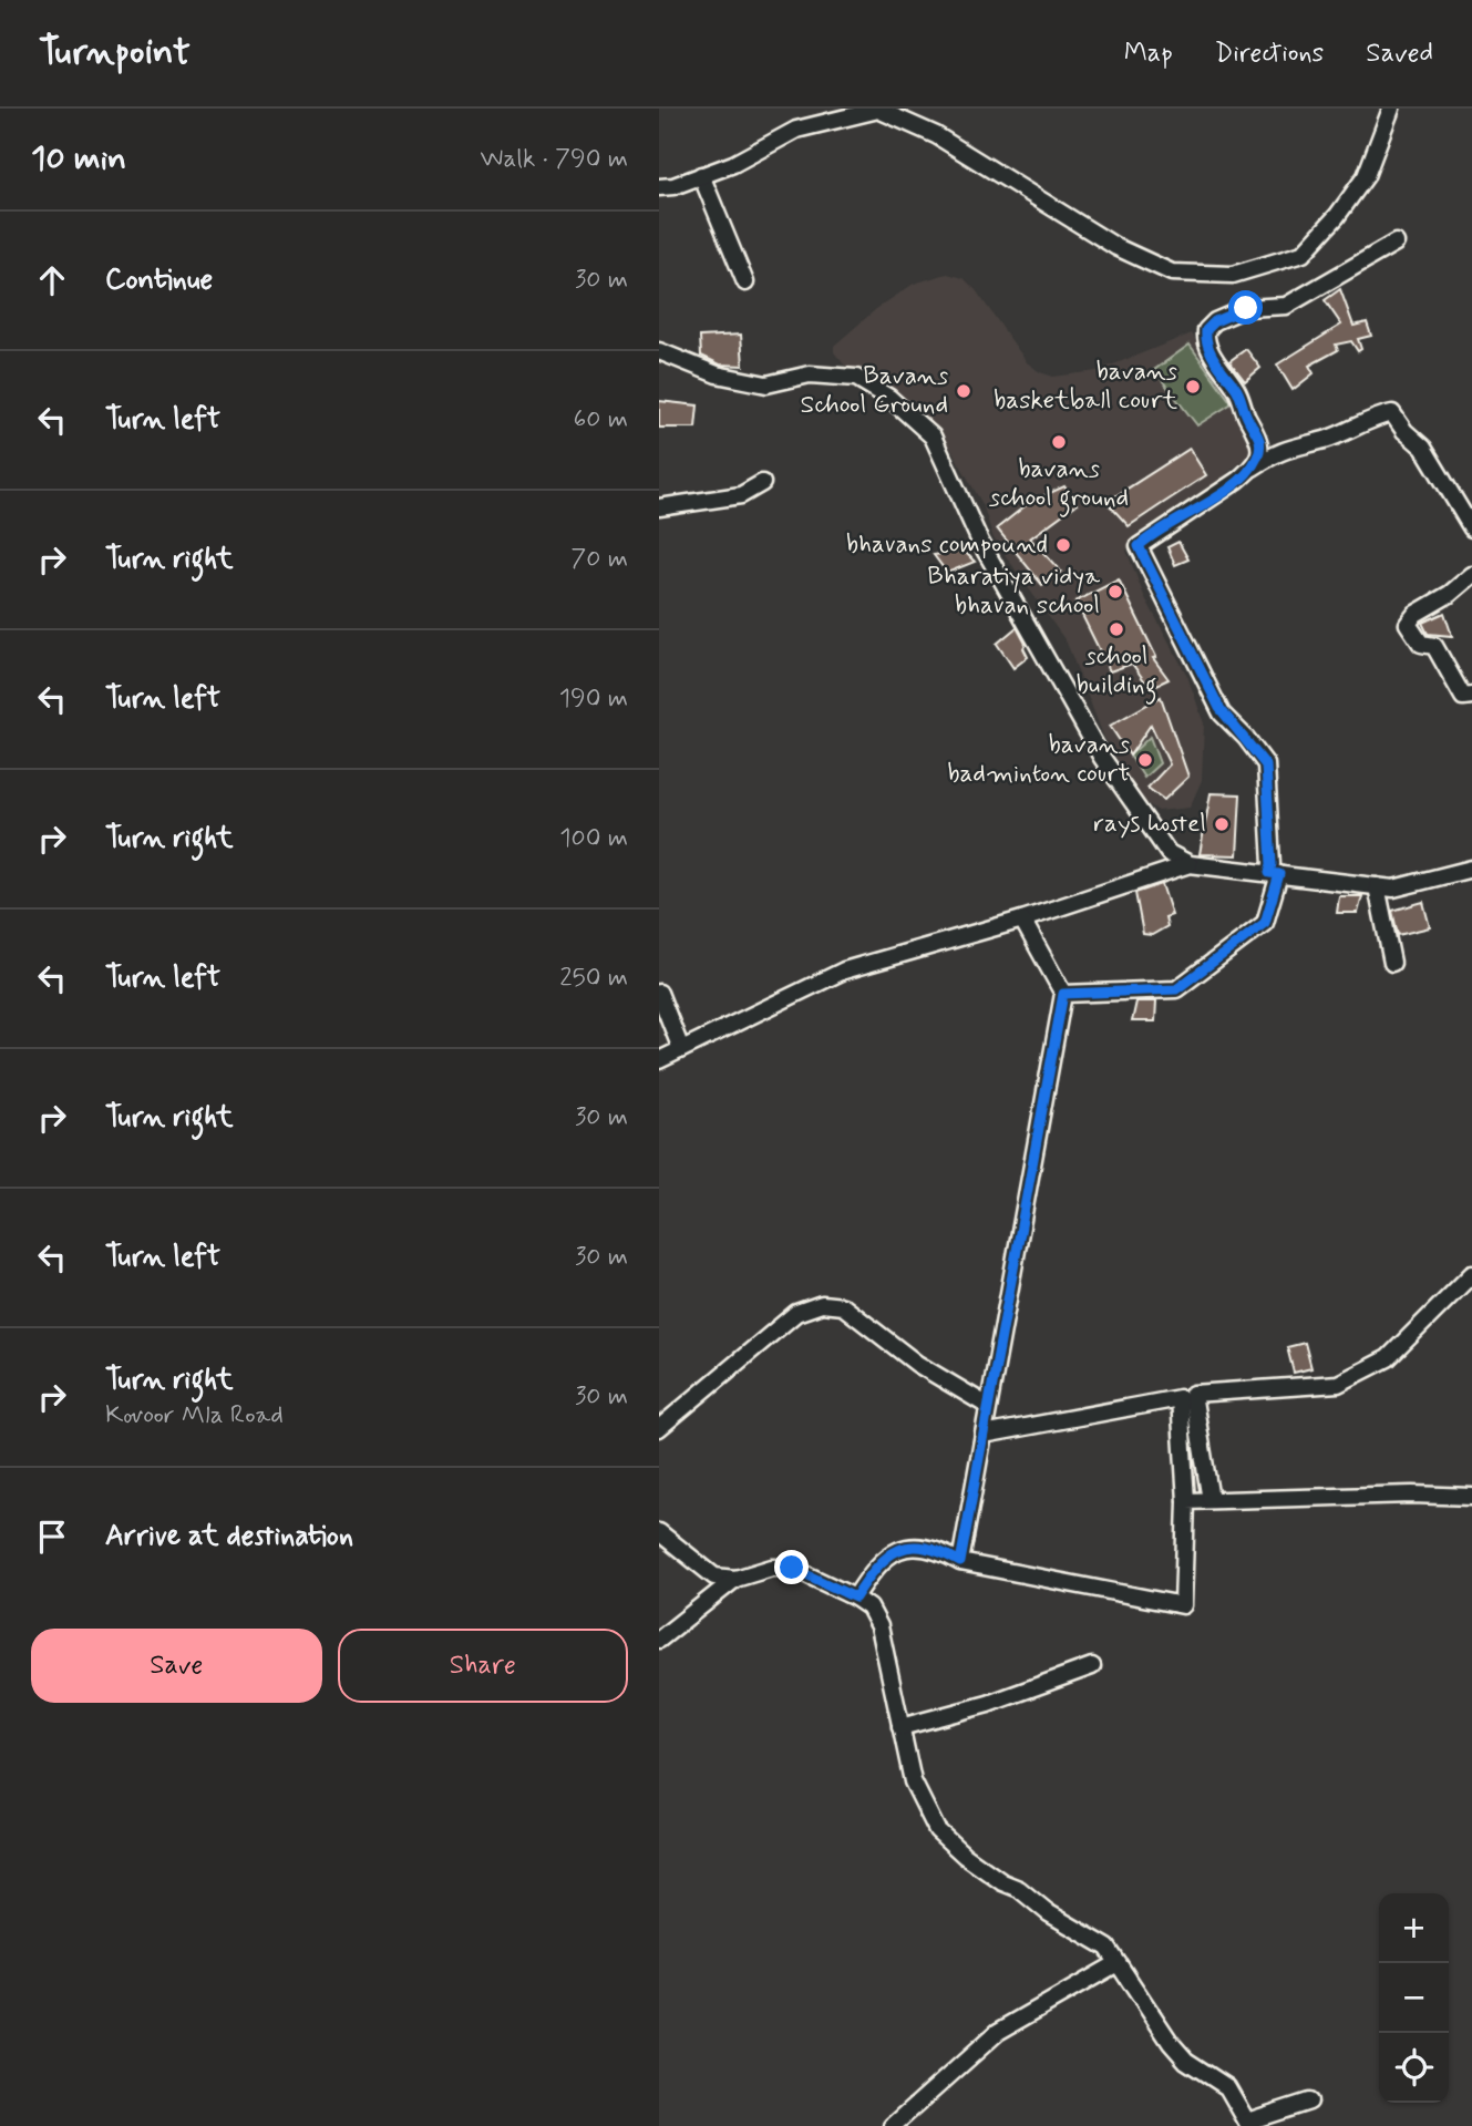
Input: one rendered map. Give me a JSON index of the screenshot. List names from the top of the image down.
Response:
{
  "places": [
    "bavans basketball court",
    "Bavans School Ground",
    "bavans school ground",
    "bhavans compound",
    "Bharatiya vidya bhavan school",
    "school building",
    "bavans badminton court",
    "rays hostel"
  ],
  "page": {
    "header": "Turnpoint",
    "nav": ["Map", "Directions", "Saved"],
    "heading": ["10 min", "Walk · 790 m"],
    "list": [
      ["Continue", "30 m"],
      ["Turn left", "60 m"],
      ["Turn right", "70 m"],
      ["Turn left", "190 m"],
      ["Turn right", "100 m"],
      ["Turn left", "250 m"],
      ["Turn right", "30 m"],
      ["Turn left", "30 m"],
      ["Turn right", "Kovoor Mla Road", "30 m"],
      "Arrive at destination"
    ],
    "buttons": ["Save", "Share"],
    "map_buttons": ["+", "−"]
  }
}
